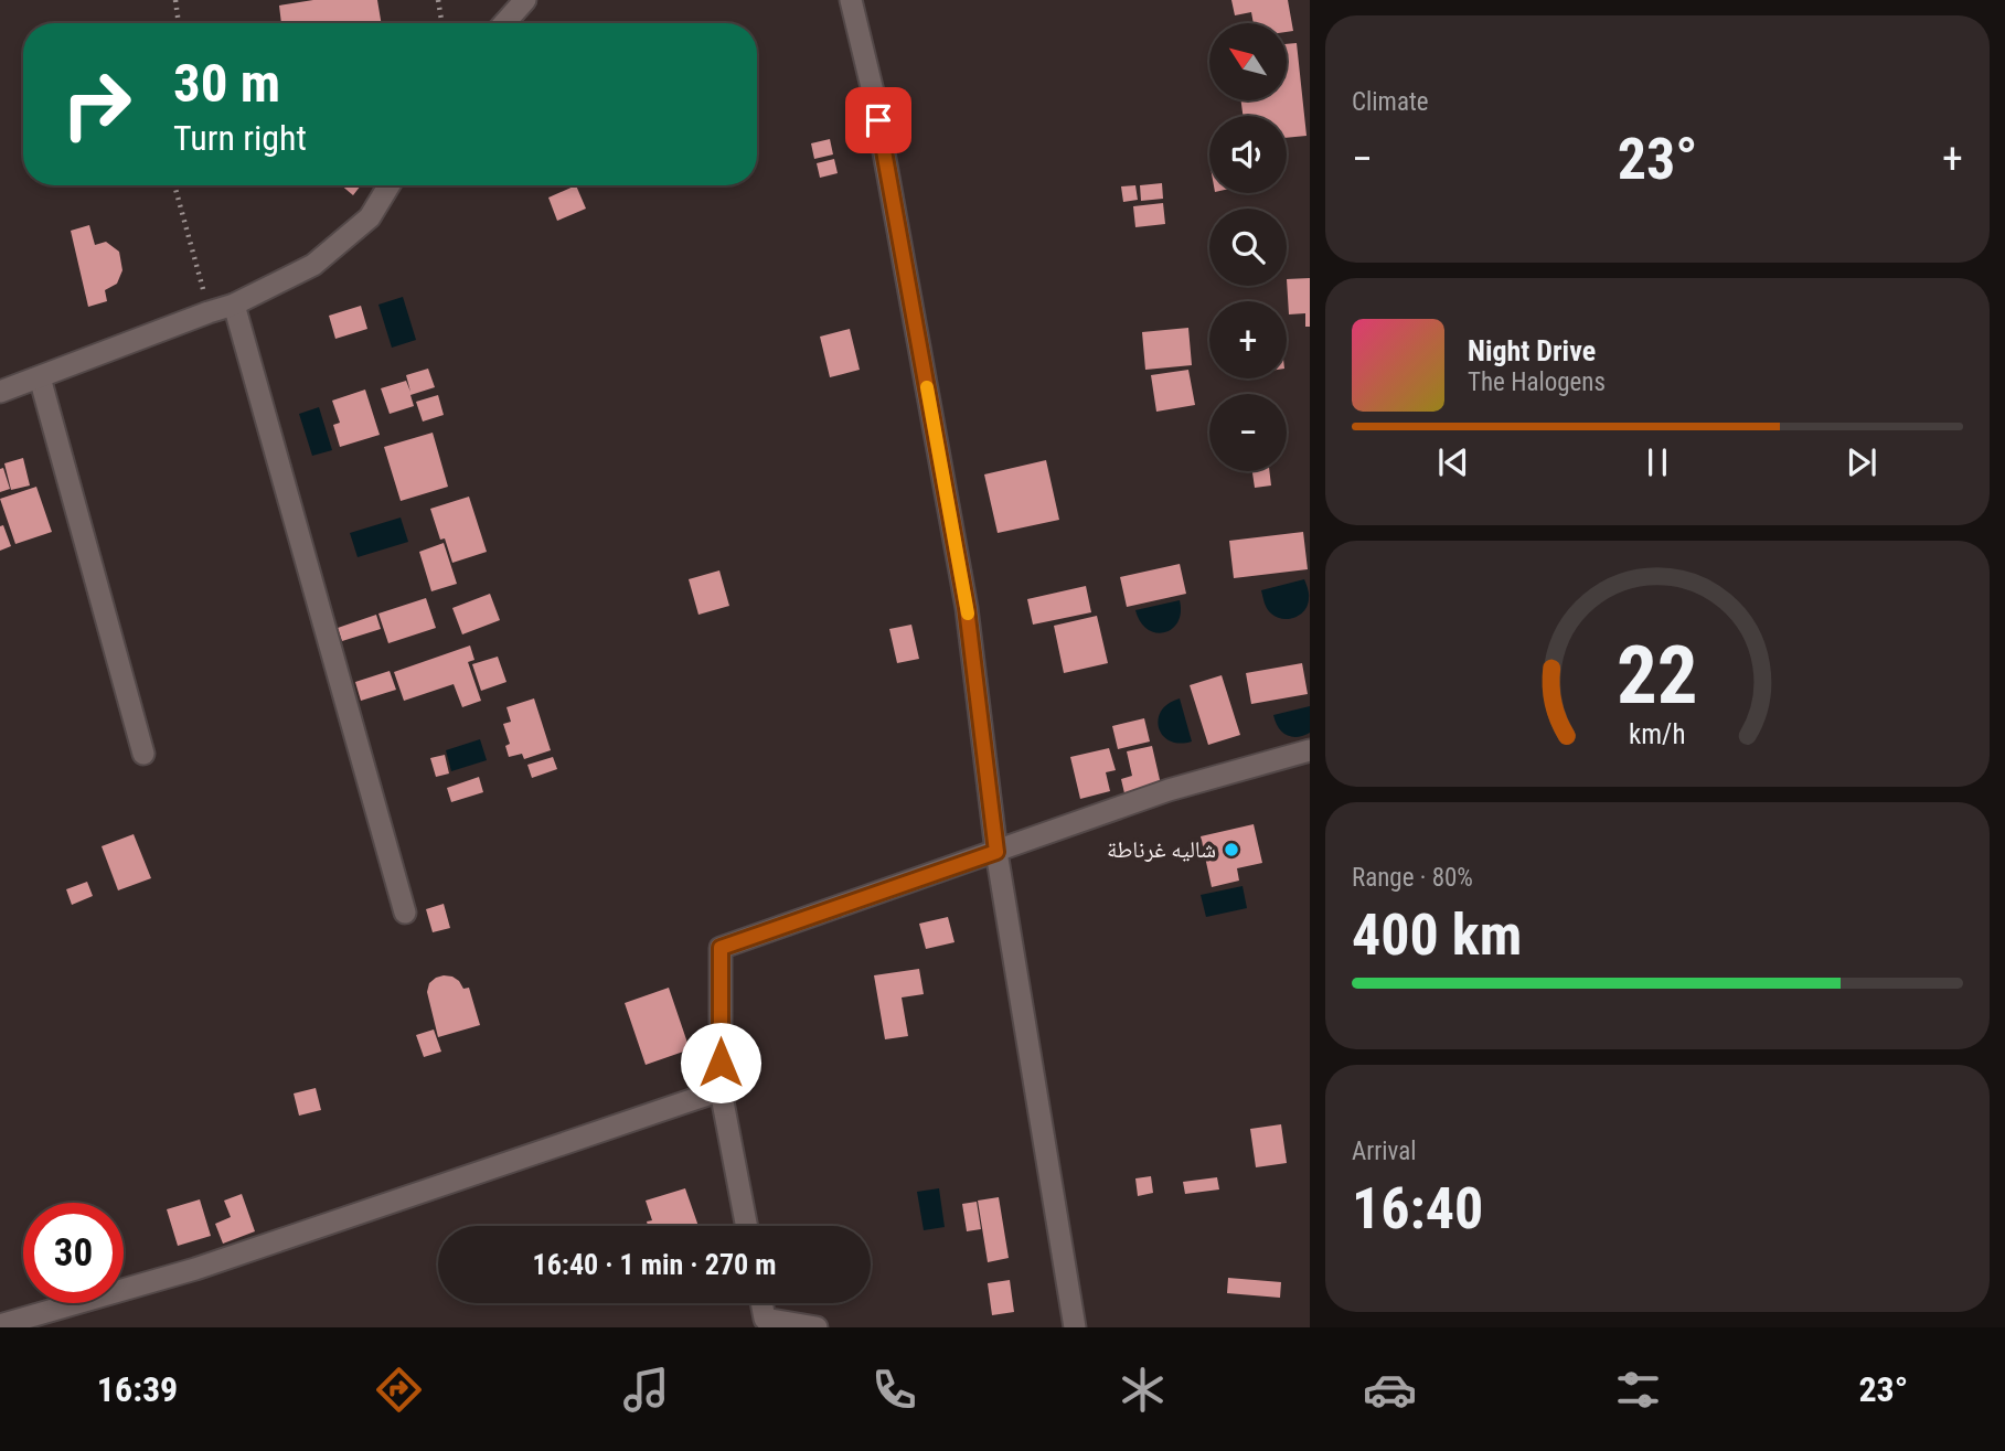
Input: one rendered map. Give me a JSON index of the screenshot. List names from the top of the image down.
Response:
{
  "places": ["شاليه غرناطة"],
  "north": "top left",
  "page": {
    "tile": [
      "Climate",
      ["Range · 80%", "400 km"],
      ["Arrival", "16:40"]
    ],
    "map_buttons": ["+", "−"],
    "turn": ["30 m", "Turn right"],
    "heat": ["−", "23°", "+"],
    "song": ["Night Drive", "The Halogens"],
    "limit": "30",
    "trip": "16:40 · 1 min · 270 m",
    "tabs": ["16:39", "23°"],
    "gauge": ["22", "km/h"]
  }
}
